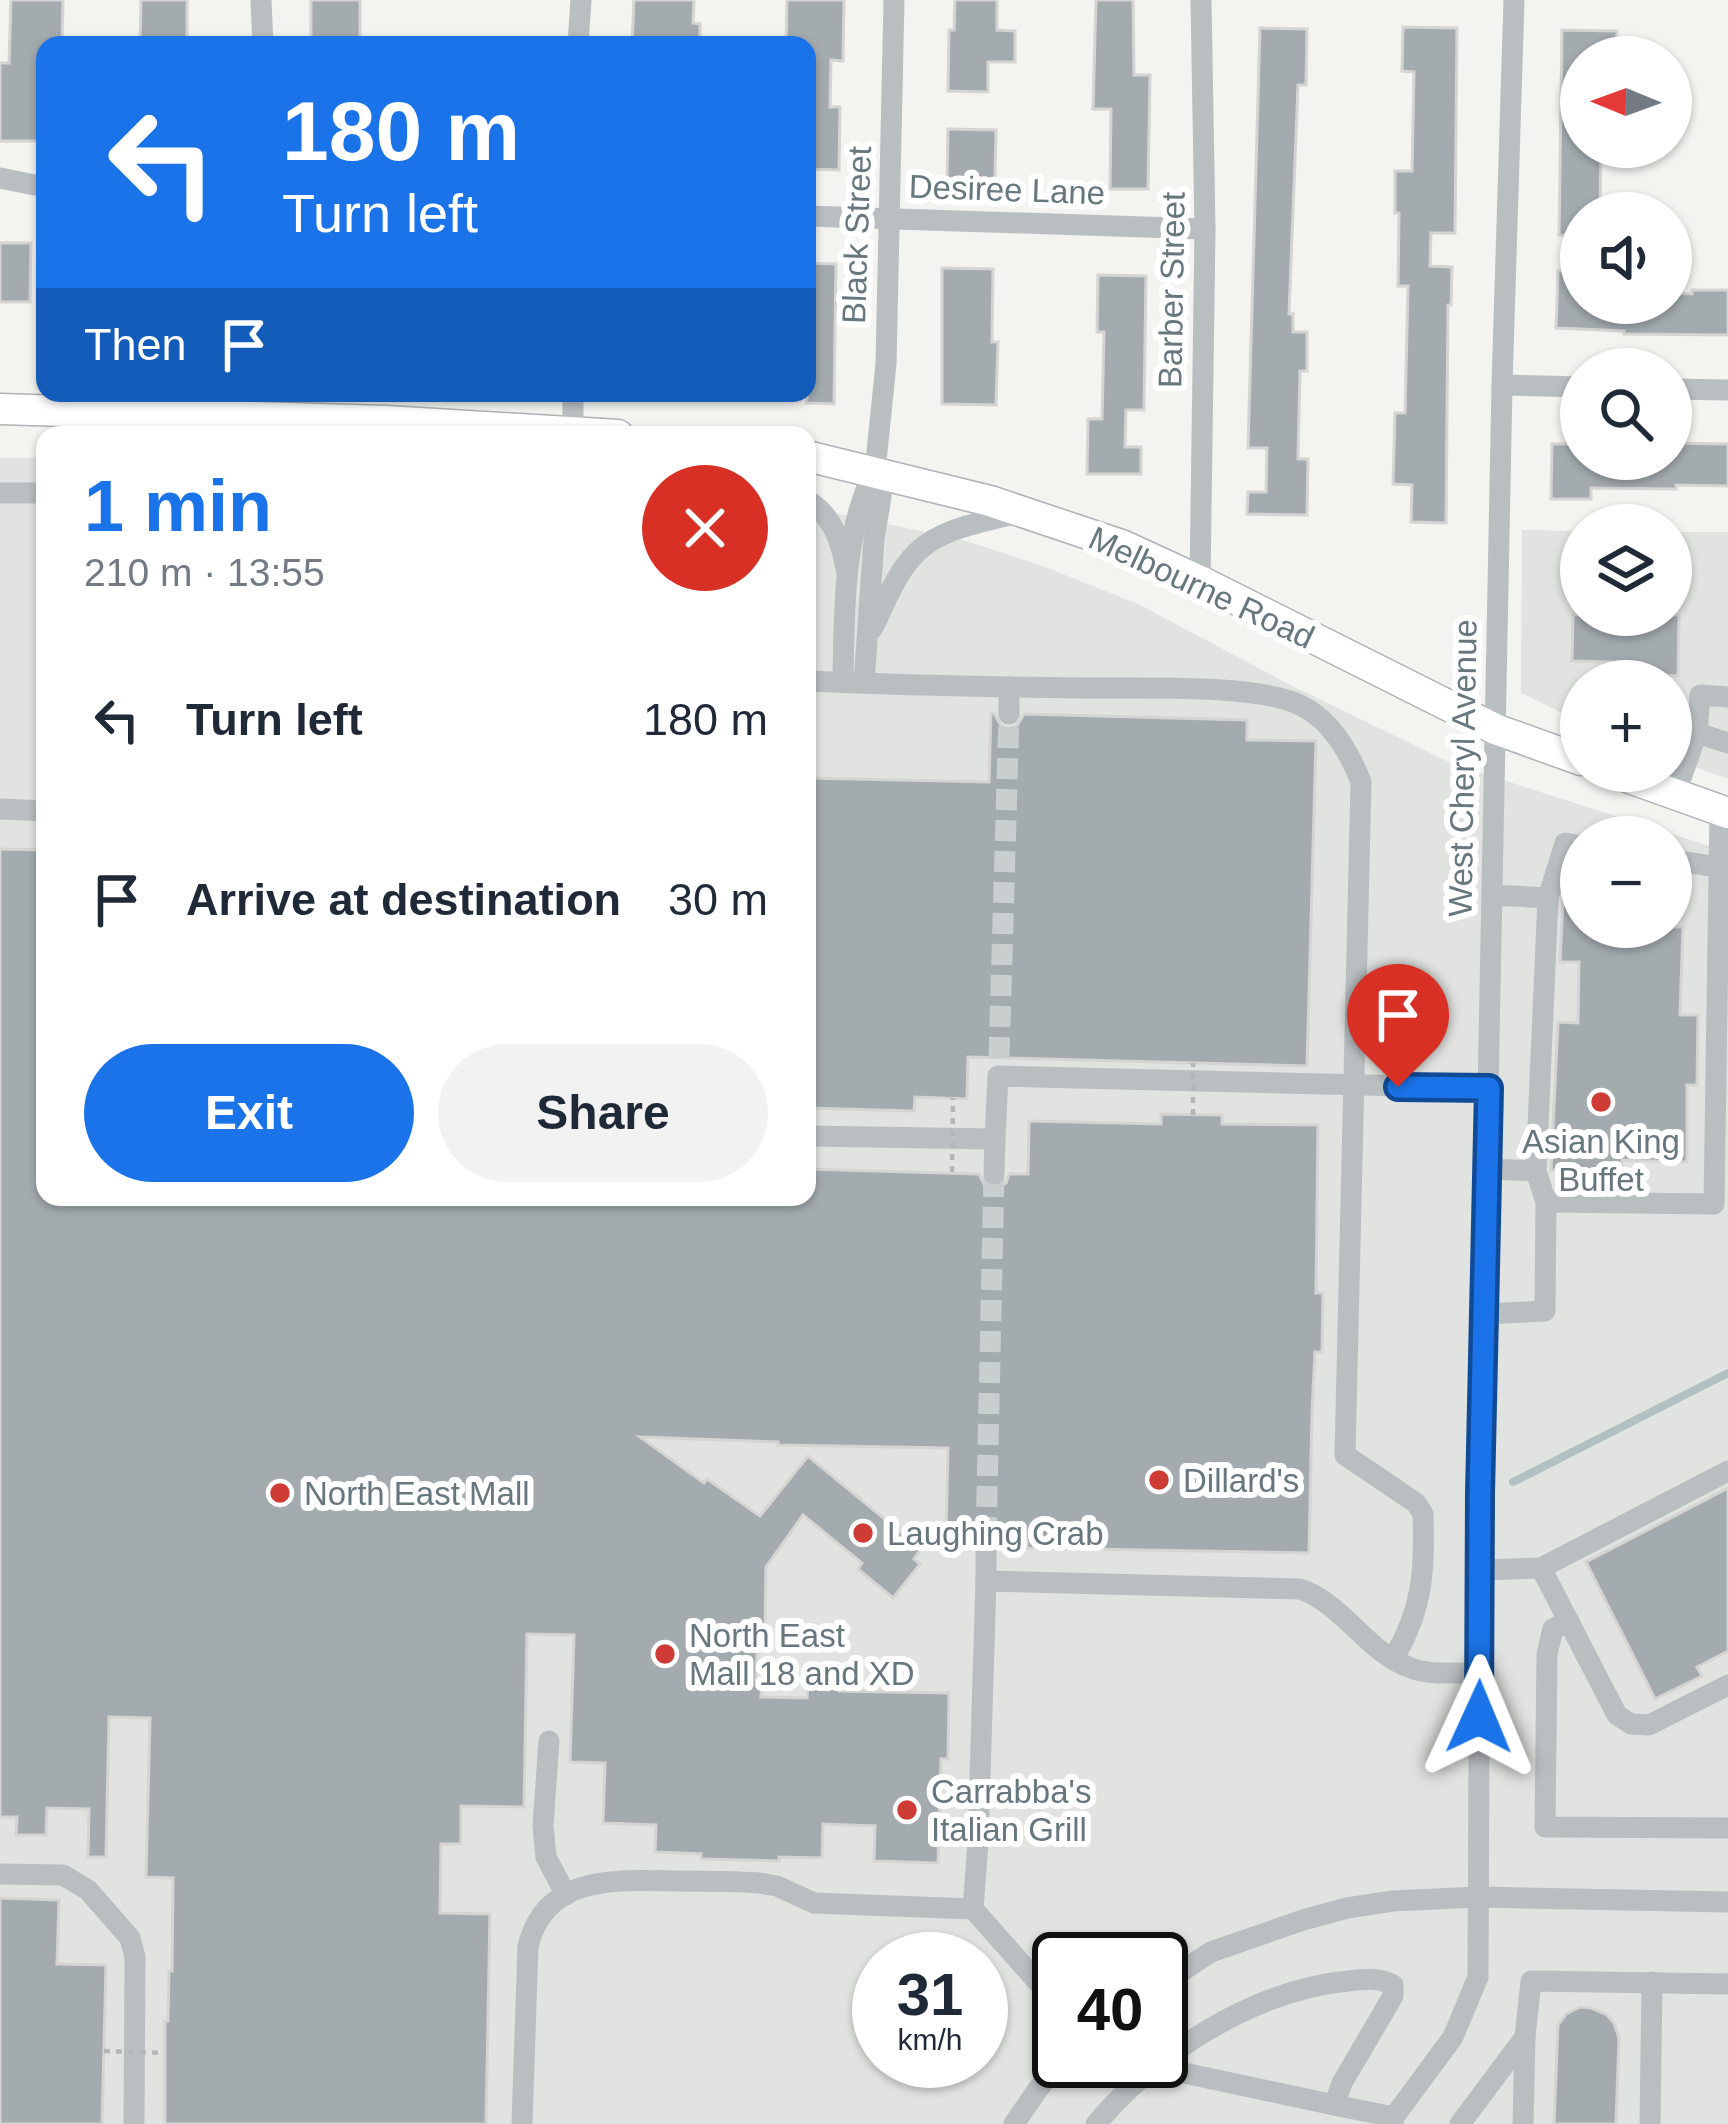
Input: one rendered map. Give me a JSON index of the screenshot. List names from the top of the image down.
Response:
{
  "streets": {
    "main road": ["Melbourne Road"],
    "street": [
      "Desiree Lane",
      "Black Street",
      "Barber Street",
      "West Cheryl Avenue"
    ]
  },
  "crossings": [
    ["Desiree Lane", "Black Street"],
    ["Desiree Lane", "Barber Street"],
    ["Black Street", "Melbourne Road"],
    ["Barber Street", "Melbourne Road"],
    ["Melbourne Road", "West Cheryl Avenue"]
  ],
  "places": [
    "Asian King Buffet",
    "Dillard's",
    "North East Mall",
    "Laughing Crab",
    "North East Mall 18 and XD",
    "Carrabba's Italian Grill"
  ],
  "north": "left",
  "page": {
    "map_buttons": ["+", "−"],
    "turn": ["180 m", "Turn left"],
    "then": "Then",
    "heading": ["1 min", "210 m · 13:55"],
    "list": [
      {
        "name": "Turn left",
        "value": "180 m"
      },
      {
        "name": "Arrive at destination",
        "value": "30 m"
      }
    ],
    "buttons": ["Exit", "Share"],
    "speed": "31 km/h",
    "limit": "40"
  }
}
